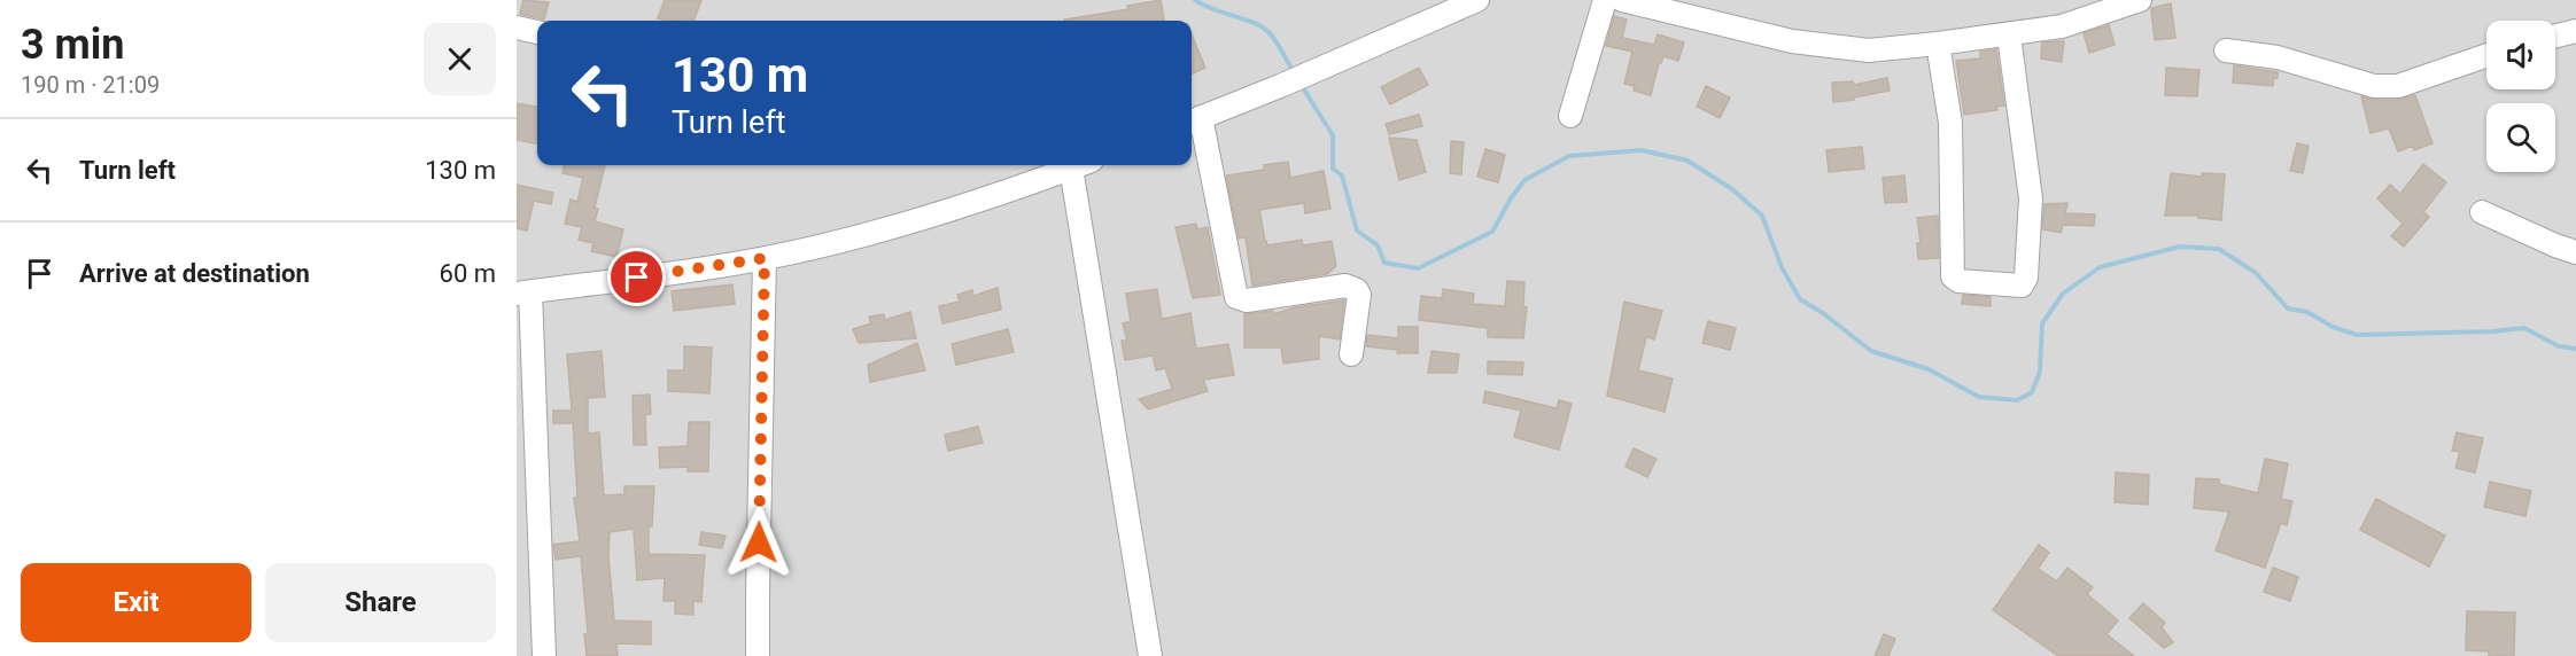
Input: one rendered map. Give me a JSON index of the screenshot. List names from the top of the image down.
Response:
{
  "page": {
    "heading": ["3 min", "190 m · 21:09"],
    "turn": ["130 m", "Turn left"],
    "list": [
      {
        "name": "Turn left",
        "value": "130 m"
      },
      {
        "name": "Arrive at destination",
        "value": "60 m"
      }
    ],
    "buttons": ["Exit", "Share"]
  }
}
